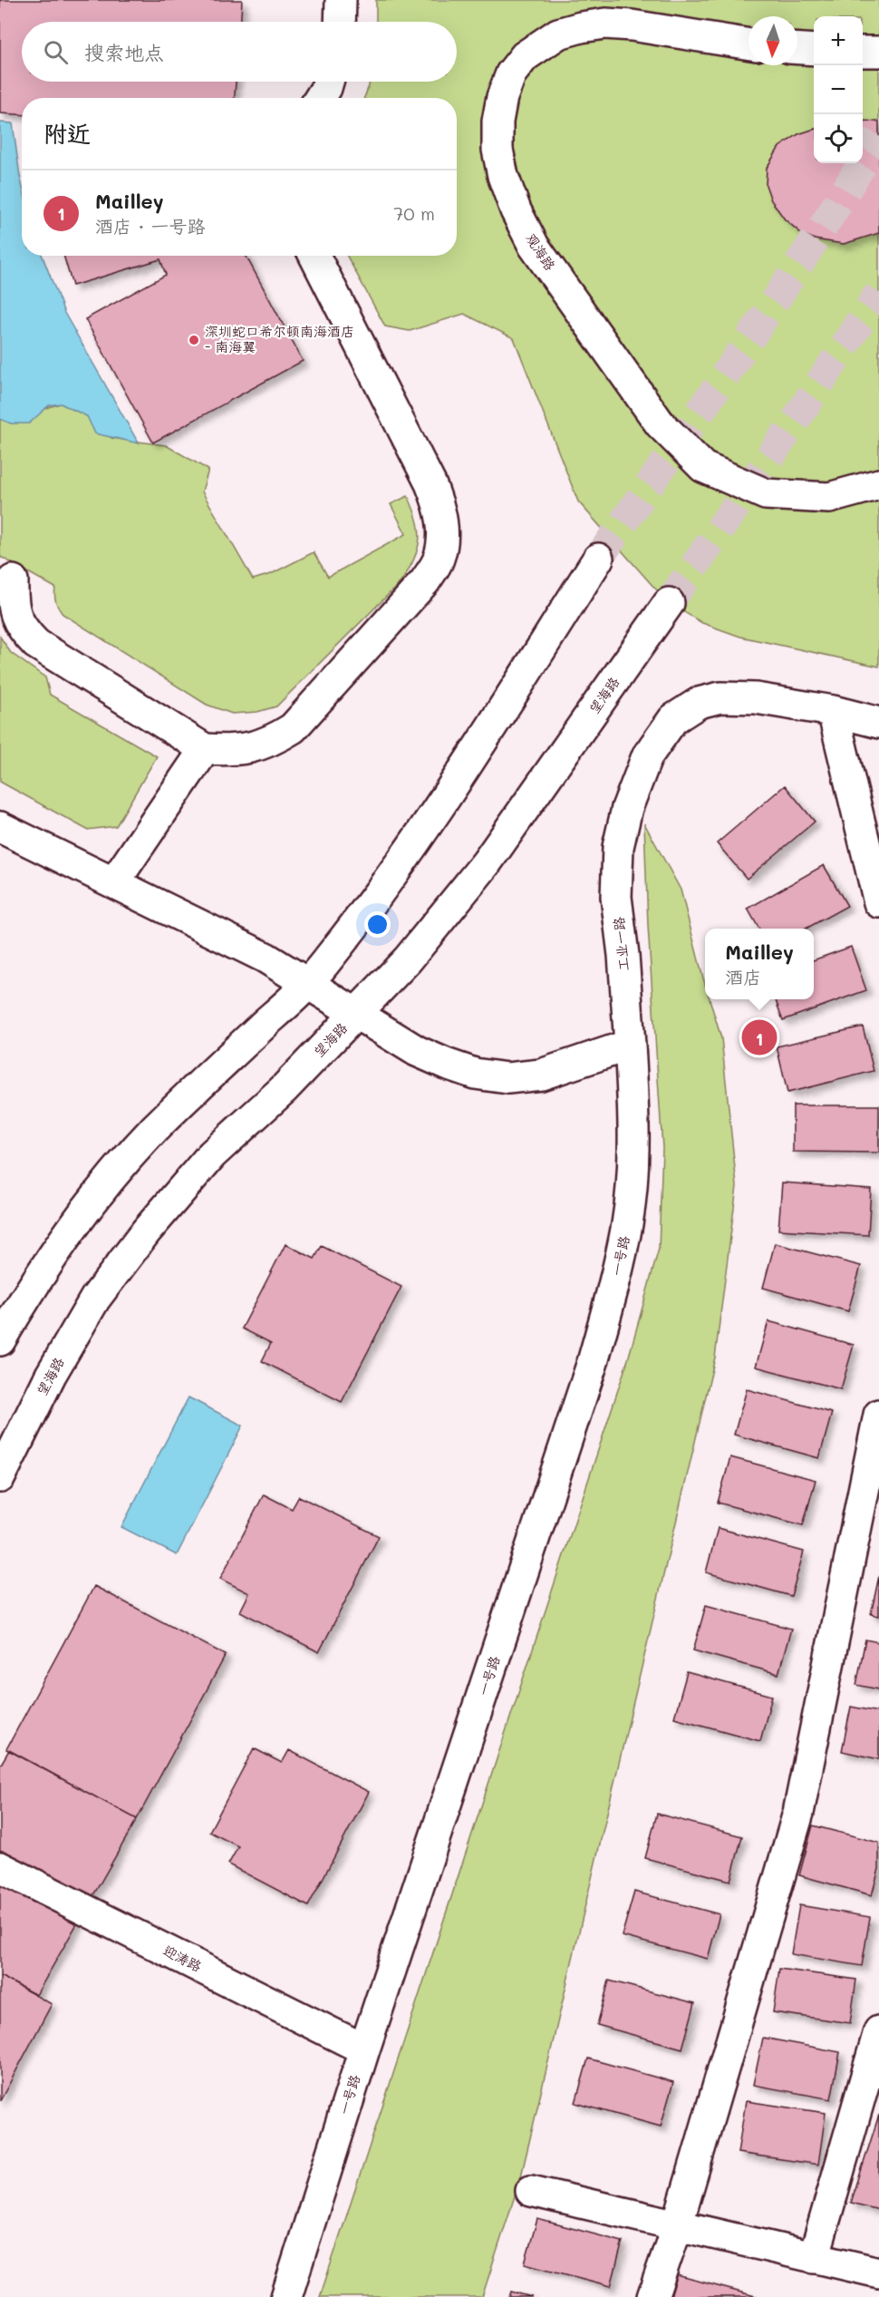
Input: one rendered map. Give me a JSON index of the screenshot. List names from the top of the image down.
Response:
{
  "streets": {
    "street": [
      "观海路",
      "望海路",
      "工业一路",
      "一号路",
      "迎涛路"
    ]
  },
  "crossings": [
    ["工业一路", "一号路"],
    ["一号路", "迎涛路"]
  ],
  "places": ["深圳蛇口希尔顿南海酒店 - 南海翼"],
  "north": "bottom",
  "page": {
    "map_buttons": ["+", "−"],
    "search": "搜索地点",
    "heading": "附近",
    "list": [
      {
        "mark": "1",
        "name": "Mailley",
        "note": "酒店 · 一号路",
        "value": "70 m"
      }
    ],
    "popup": ["Mailley", "酒店"],
    "pins": "1"
  }
}
